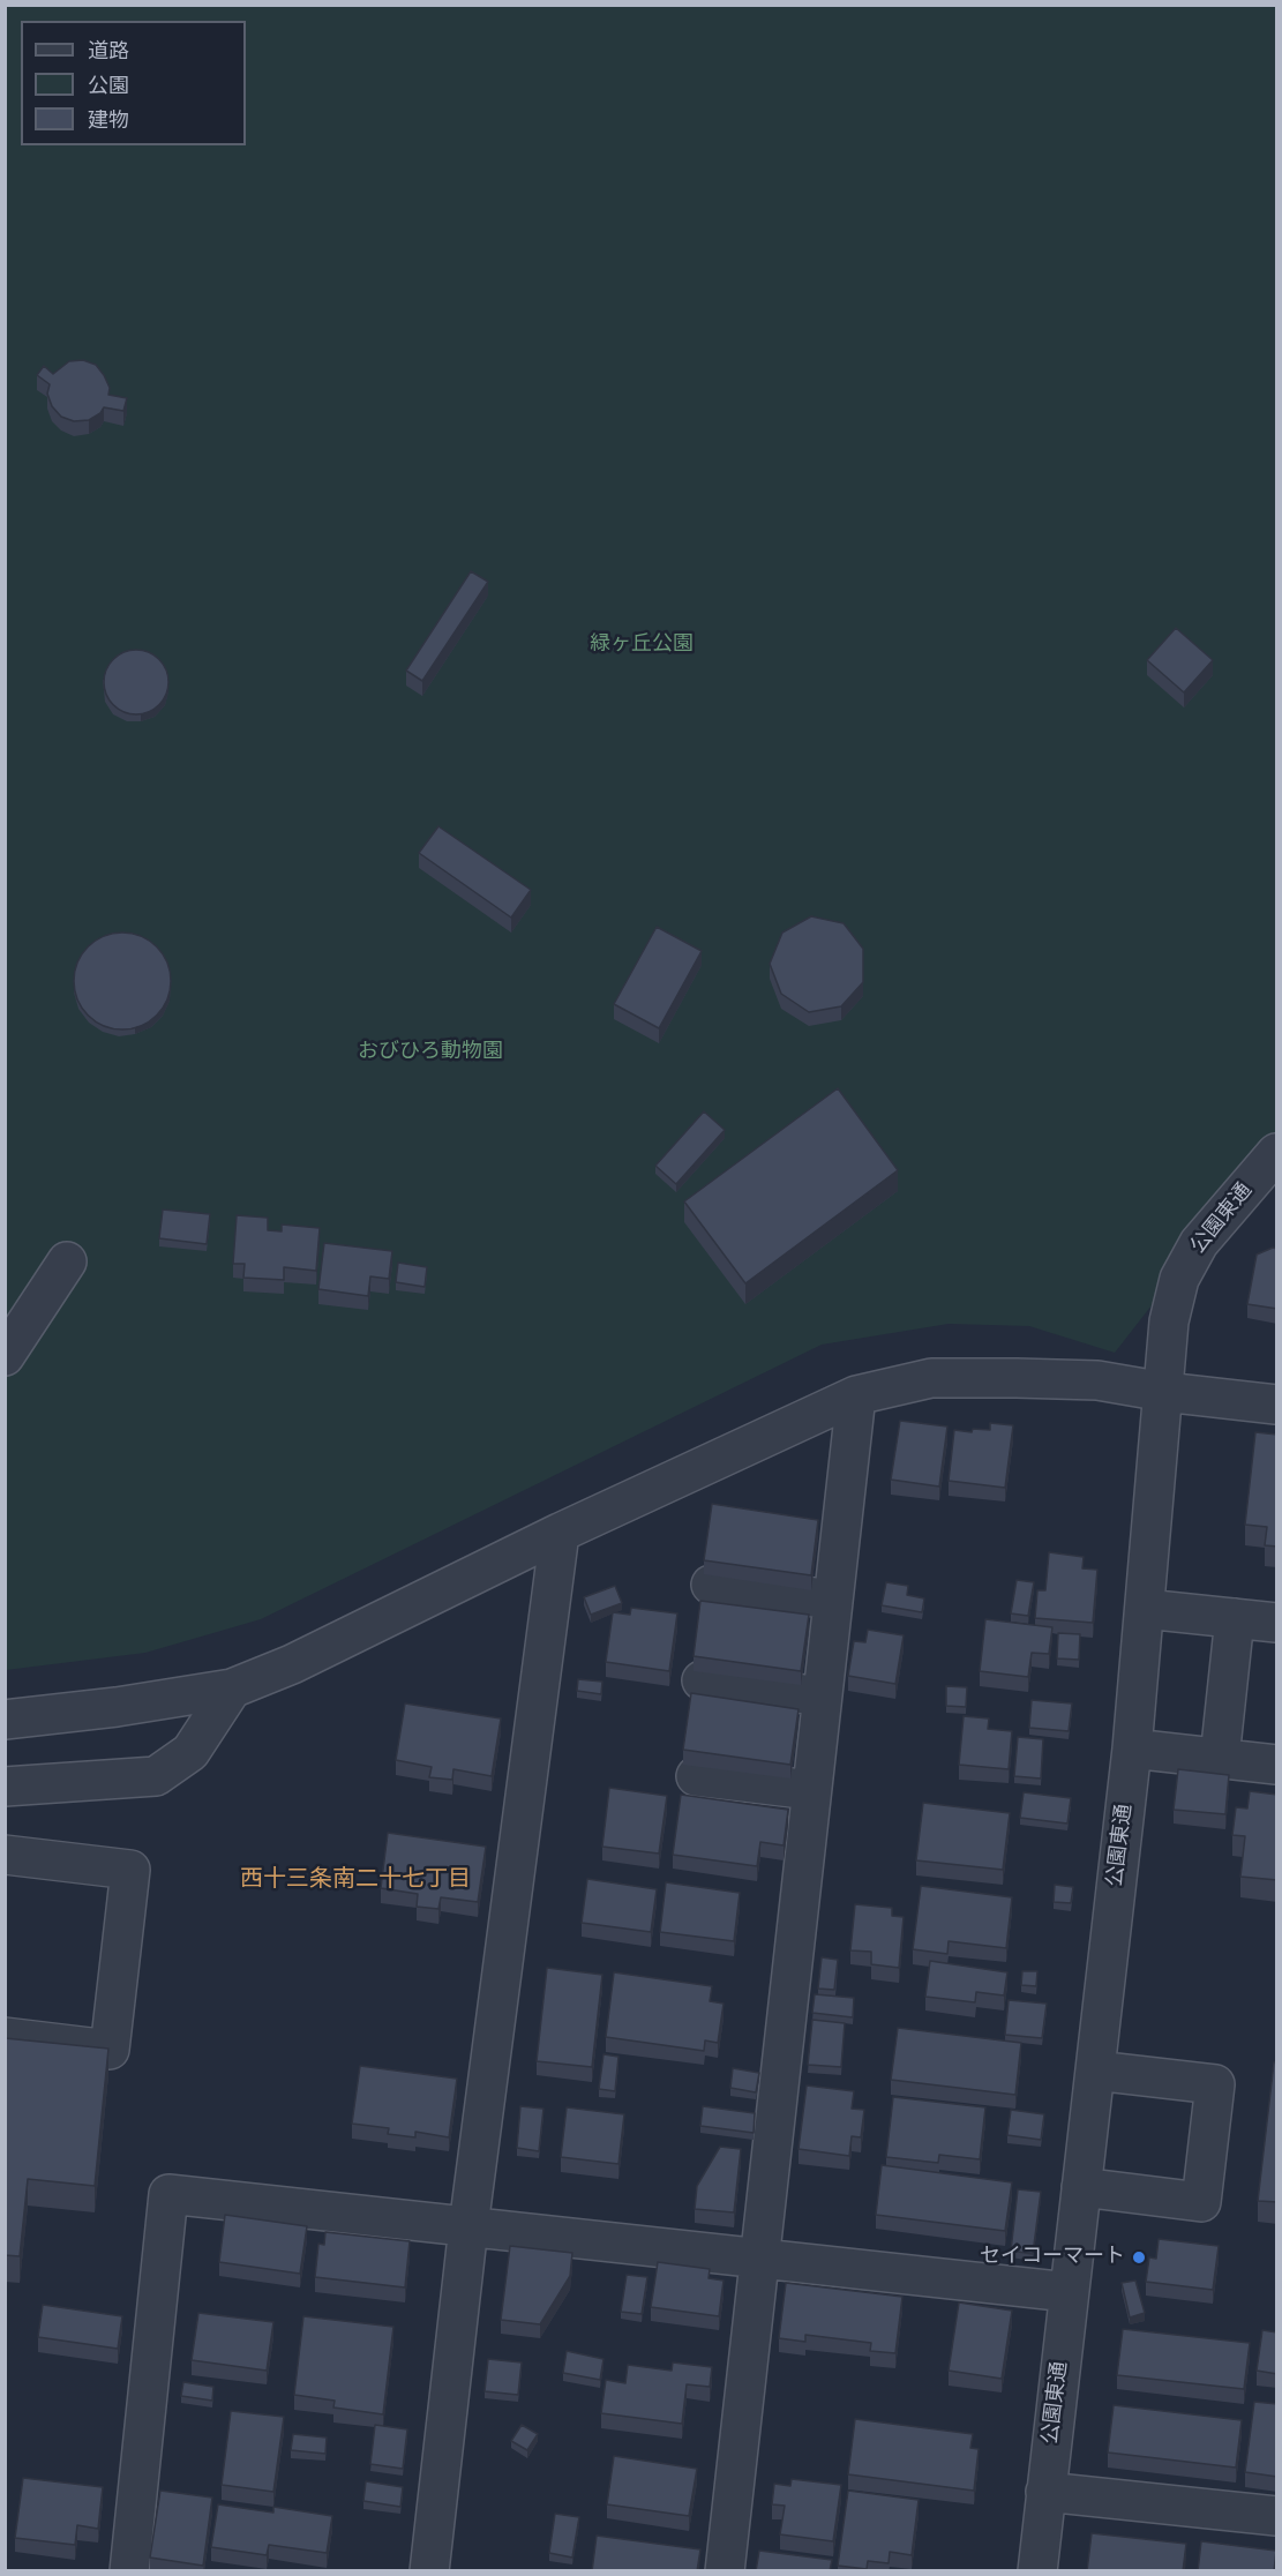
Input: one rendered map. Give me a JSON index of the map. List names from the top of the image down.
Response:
{
  "streets": {
    "street": ["公園東通"]
  },
  "districts": ["西十三条南二十七丁目"],
  "parks": ["緑ヶ丘公園", "おびひろ動物園"],
  "places": ["セイコーマート"],
  "legend": ["道路", "公園", "建物"]
}
